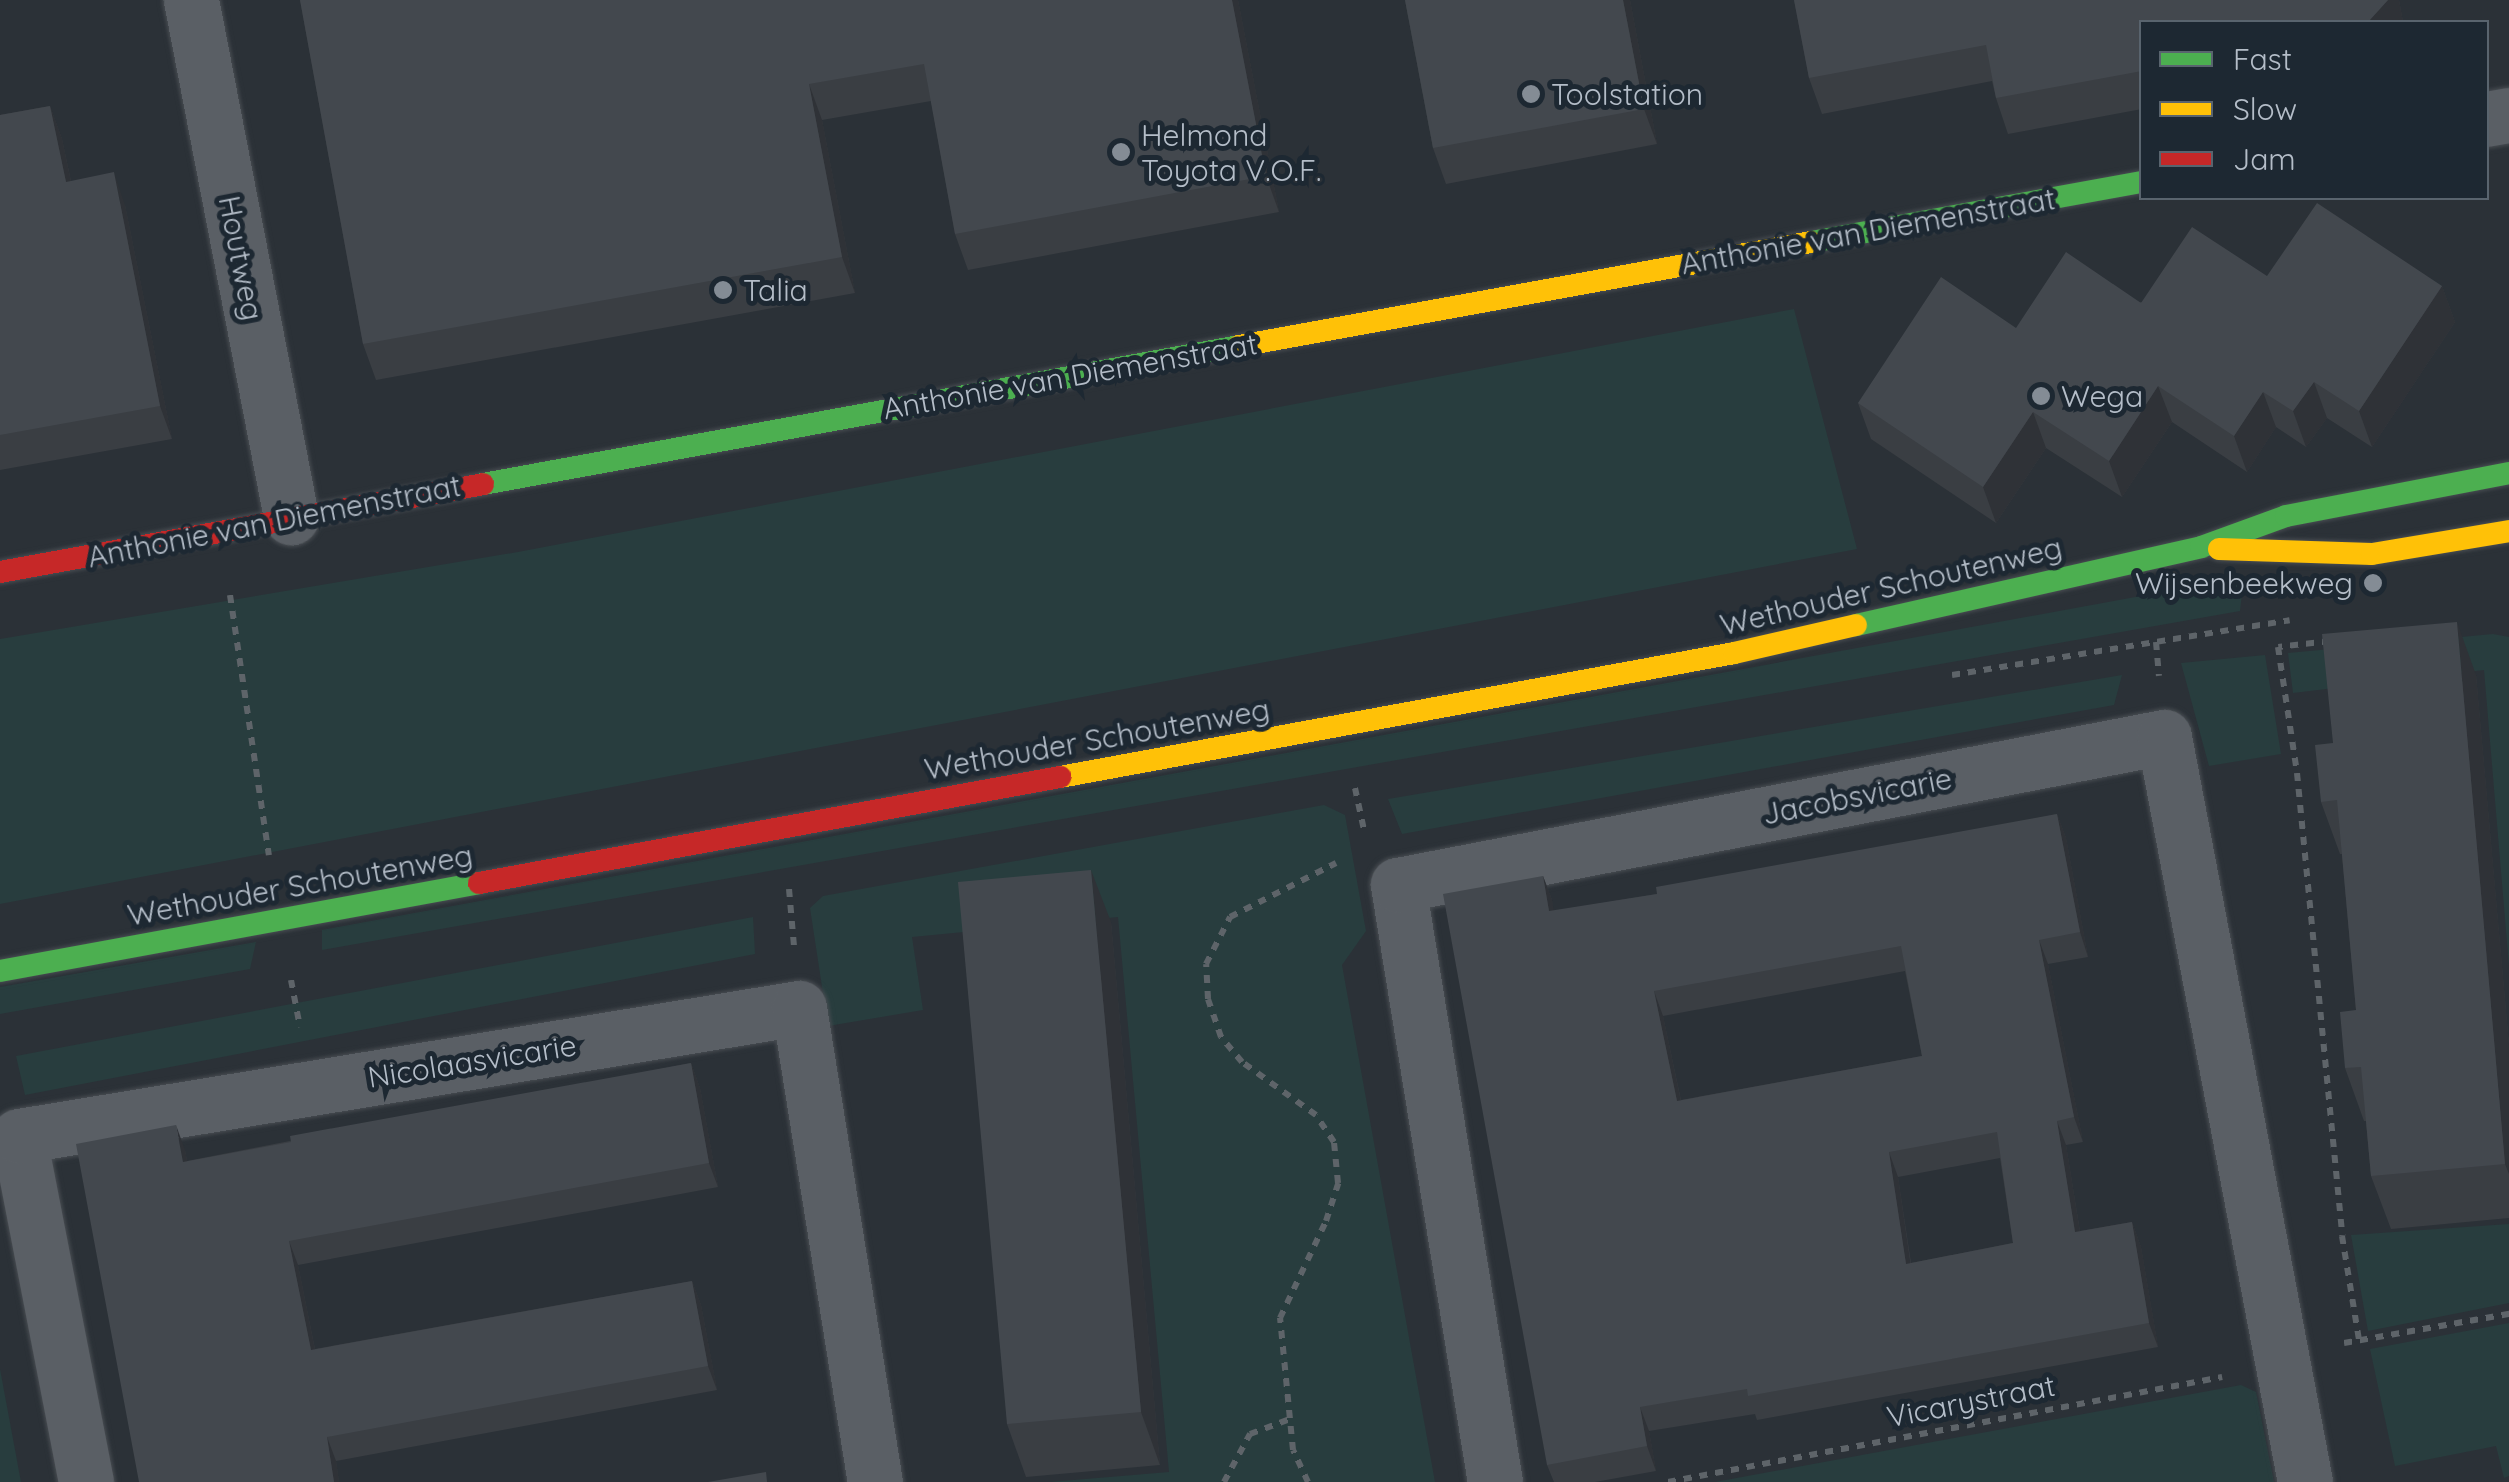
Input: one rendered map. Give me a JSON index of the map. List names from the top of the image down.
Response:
{
  "streets": {
    "street": [
      "Anthonie van Diemenstraat",
      "Houtweg",
      "Wethouder Schoutenweg",
      "Jacobsvicarie",
      "Nicolaasvicarie"
    ],
    "path": ["Vicarystraat"]
  },
  "crossings": [
    ["Anthonie van Diemenstraat", "Houtweg"],
    ["Jacobsvicarie", "Vicarystraat"]
  ],
  "places": [
    "Toolstation",
    "Helmond Toyota V.O.F.",
    "Talia",
    "Wega",
    "Wijsenbeekweg"
  ],
  "legend": ["Fast", "Slow", "Jam"]
}
